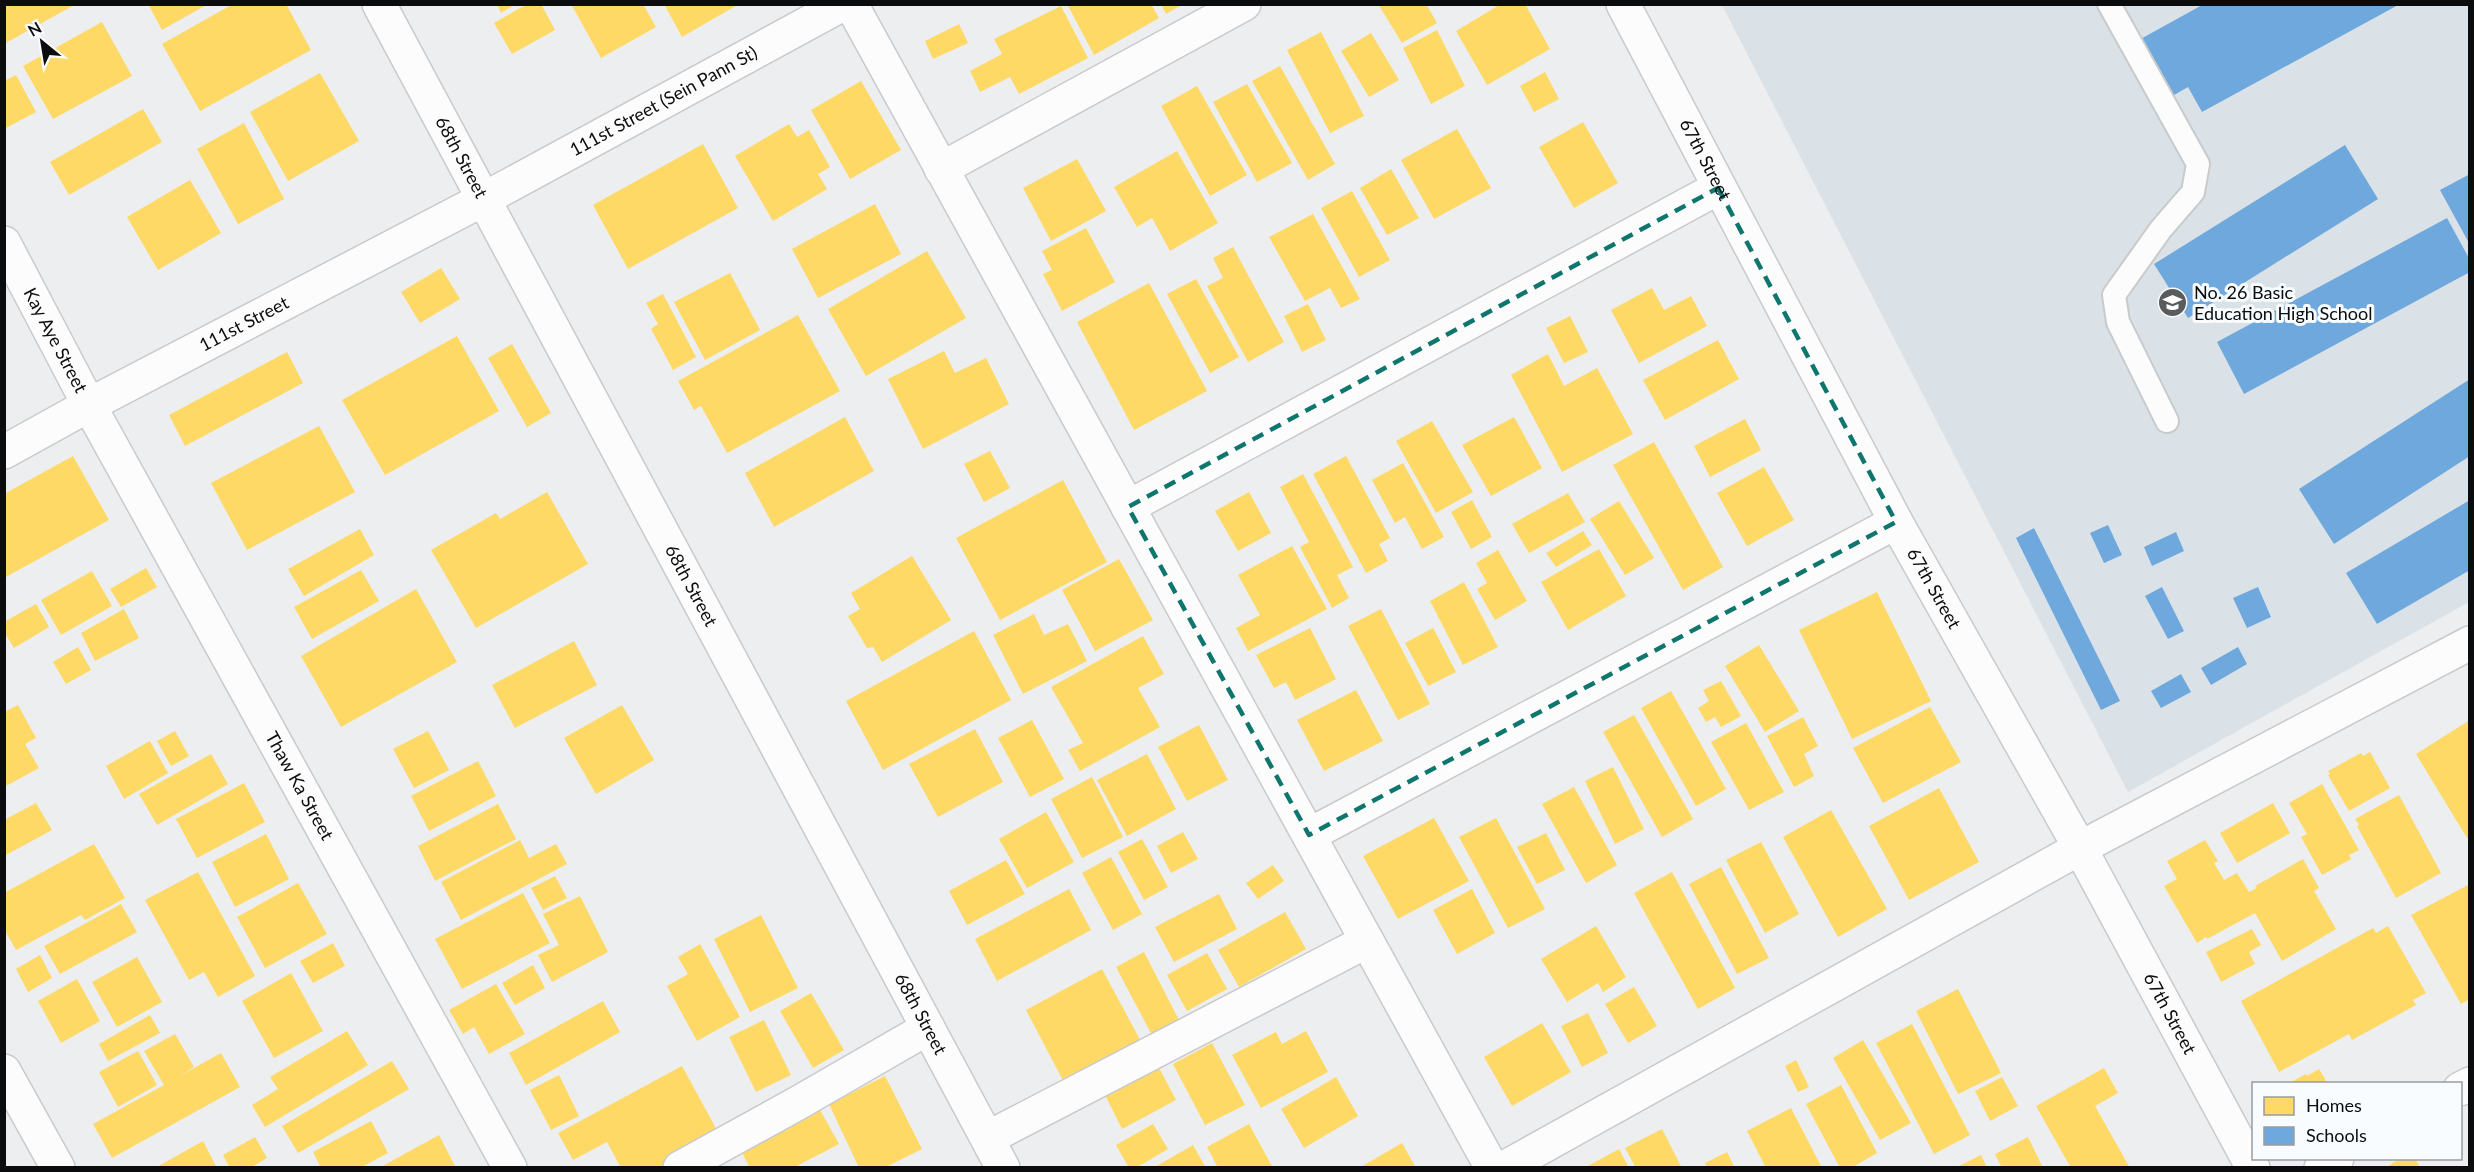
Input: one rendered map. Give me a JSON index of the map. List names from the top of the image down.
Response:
{
  "streets": {
    "street": [
      "111st Street (Sein Pann St)",
      "68th Street",
      "67th Street",
      "111st Street",
      "Kay Aye Street",
      "Thaw Ka Street"
    ]
  },
  "crossings": [
    ["111st Street (Sein Pann St)", "68th Street"],
    ["111st Street (Sein Pann St)", "111st Street"],
    ["68th Street", "111st Street"],
    ["111st Street", "Kay Aye Street"],
    ["111st Street", "Thaw Ka Street"],
    ["Kay Aye Street", "Thaw Ka Street"]
  ],
  "places": {
    "school or university": ["No. 26 Basic Education High School"]
  },
  "legend": ["Homes", "Schools"],
  "north": "top left"
}
